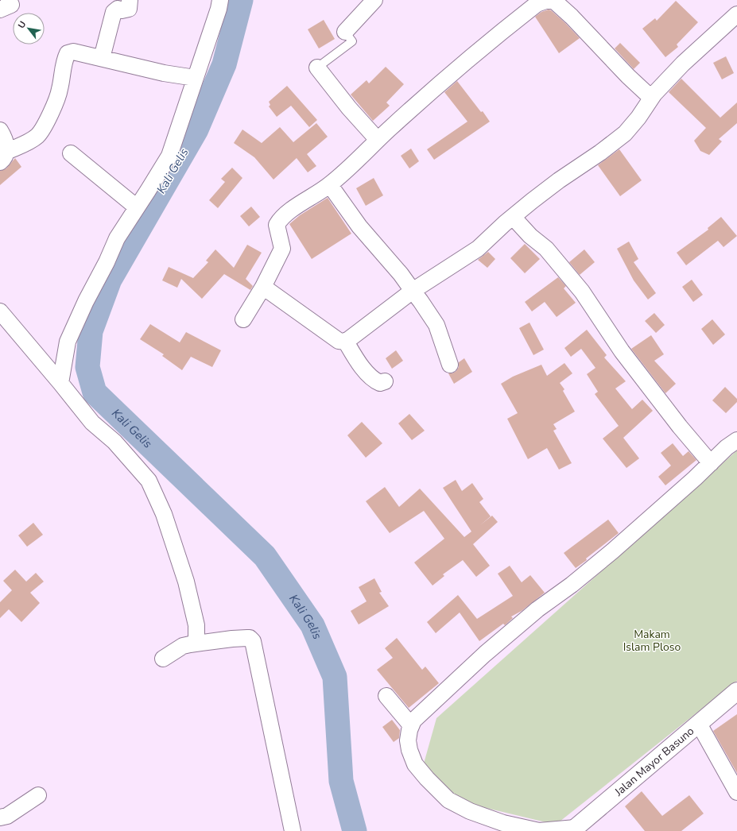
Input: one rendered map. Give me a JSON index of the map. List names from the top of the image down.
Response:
{
  "streets": {
    "main road": ["Jalan Mayor Basuno"]
  },
  "water": ["Kali Gelis"],
  "parks": ["Makam Islam Ploso"],
  "north": "top left"
}
